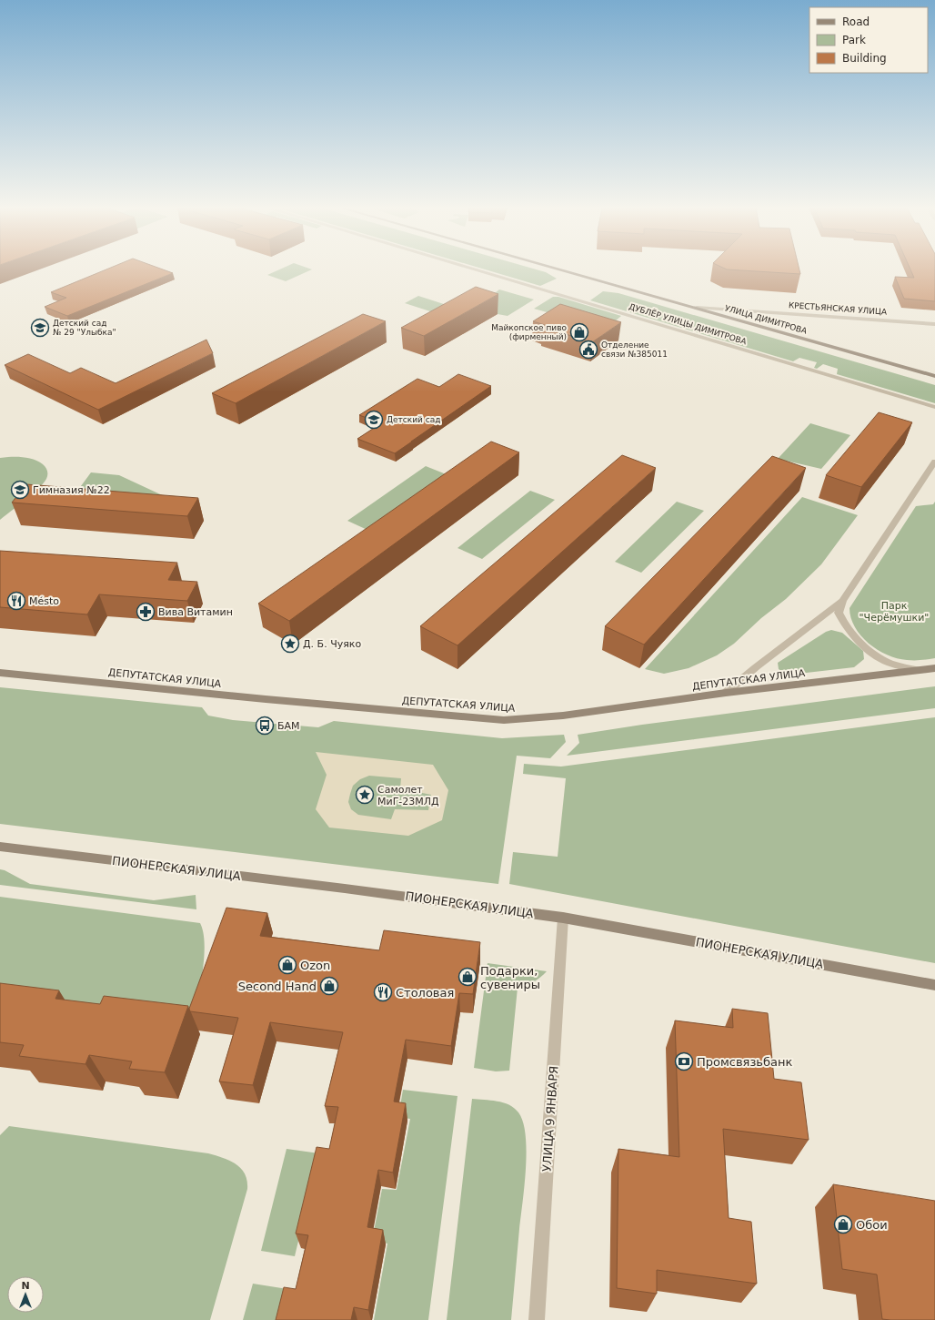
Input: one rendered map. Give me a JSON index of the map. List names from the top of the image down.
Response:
{
  "streets": {
    "main road": ["УЛИЦА ДИМИТРОВА", "ДЕПУТАТСКАЯ УЛИЦА", "ПИОНЕРСКАЯ УЛИЦА"],
    "street": ["КРЕСТЬЯНСКАЯ УЛИЦА", "ДУБЛЁР УЛИЦЫ ДИМИТРОВА", "УЛИЦА 9 ЯНВАРЯ"]
  },
  "crossings": [
    ["КРЕСТЬЯНСКАЯ УЛИЦА", "УЛИЦА ДИМИТРОВА"],
    ["ПИОНЕРСКАЯ УЛИЦА", "УЛИЦА 9 ЯНВАРЯ"]
  ],
  "parks": ["Парк \"Черёмушки\""],
  "places": {
    "school or university": ["Детский сад № 29 \"Улыбка\"", "Детский сад", "Гимназия №22"],
    "shop": [
      "Майкопское пиво (фирменный)",
      "Ozon",
      "Подарки, сувениры",
      "Second Hand",
      "Обои"
    ],
    "public building": ["Отделение связи №385011"],
    "restaurant": ["Mésto", "Столовая"],
    "pharmacy": ["Вива Витамин"],
    "place": ["Д. Б. Чуяко", "Самолет МиГ-23МЛД"],
    "bus stop": ["БАМ"],
    "bank": ["Промсвязьбанк"]
  },
  "legend": ["Road", "Park", "Building"],
  "north": "top"
}
